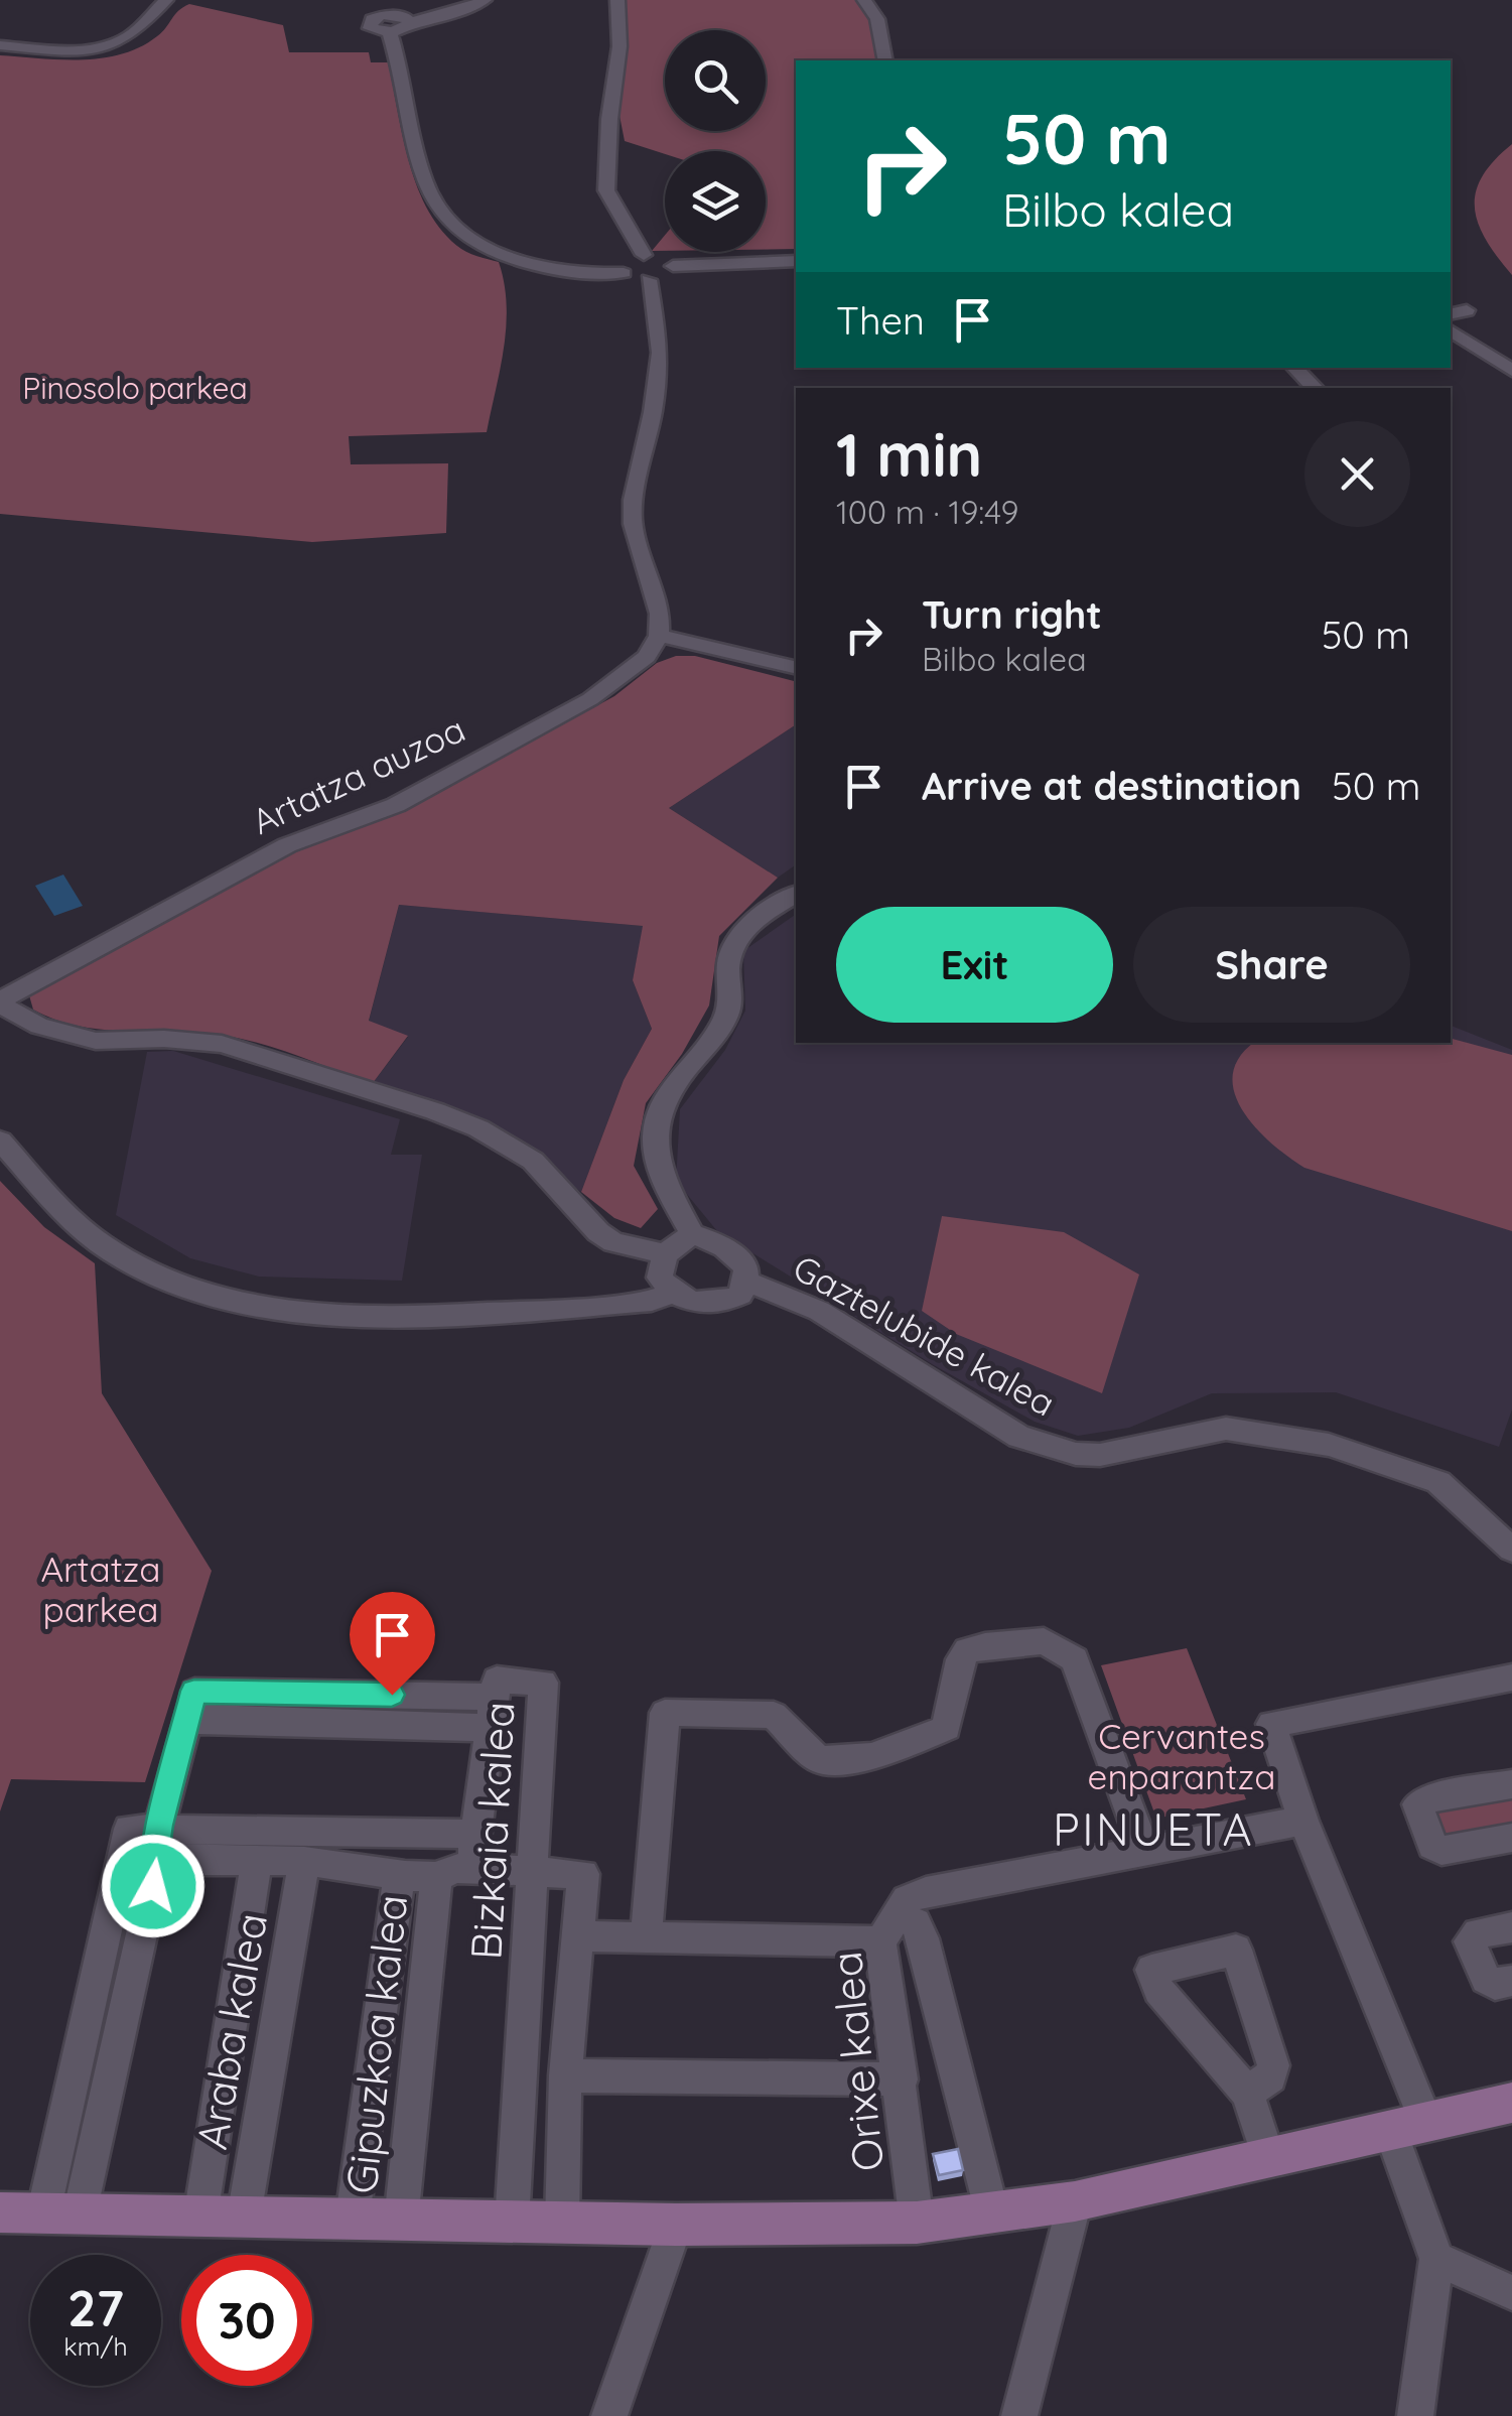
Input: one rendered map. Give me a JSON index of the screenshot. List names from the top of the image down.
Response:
{
  "streets": {
    "street": [
      "Artatza auzoa",
      "Gaztelubide kalea",
      "Bizkaia kalea",
      "Araba kalea",
      "Gipuzkoa kalea",
      "Orixe kalea"
    ]
  },
  "crossings": [
    ["Artatza auzoa", "Gaztelubide kalea"]
  ],
  "districts": ["PINUETA"],
  "parks": ["Pinosolo parkea", "Artatza parkea", "Cervantes enparantza"],
  "page": {
    "turn": ["50 m", "Bilbo kalea"],
    "then": "Then",
    "heading": ["1 min", "100 m · 19:49"],
    "list": [
      {
        "name": "Turn right",
        "note": "Bilbo kalea",
        "value": "50 m"
      },
      {
        "name": "Arrive at destination",
        "value": "50 m"
      }
    ],
    "buttons": ["Exit", "Share"],
    "speed": "27 km/h",
    "limit": "30"
  }
}
